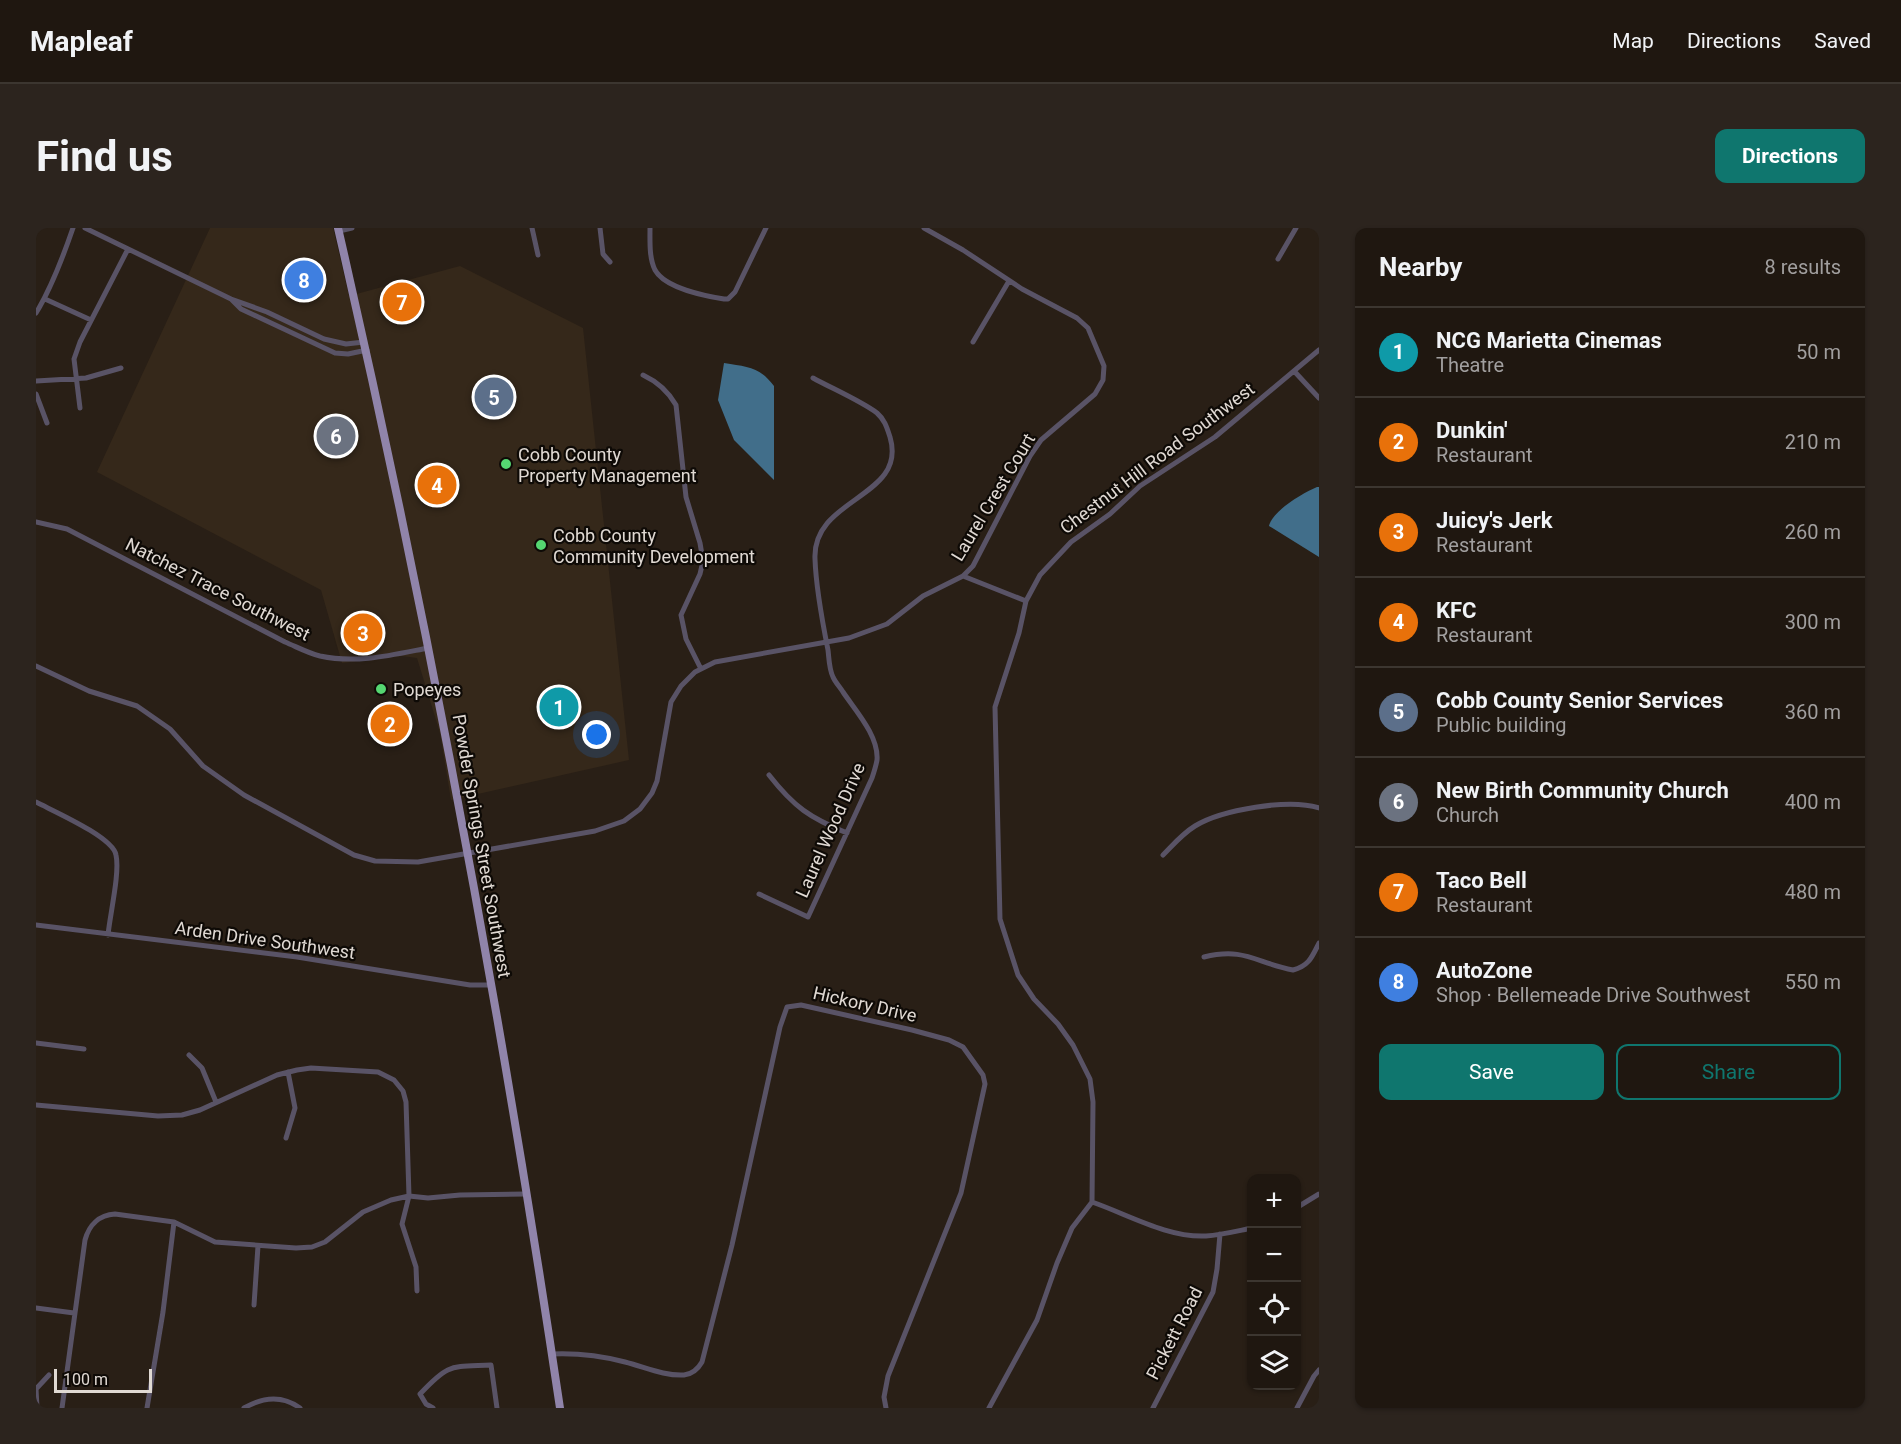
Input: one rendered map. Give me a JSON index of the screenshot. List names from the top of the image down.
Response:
{
  "streets": {
    "main road": ["Powder Springs Street Southwest"],
    "street": [
      "Chestnut Hill Road Southwest",
      "Laurel Crest Court",
      "Natchez Trace Southwest",
      "Laurel Wood Drive",
      "Arden Drive Southwest",
      "Hickory Drive",
      "Pickett Road"
    ]
  },
  "crossings": [
    ["Natchez Trace Southwest", "Powder Springs Street Southwest"],
    ["Powder Springs Street Southwest", "Arden Drive Southwest"],
    ["Powder Springs Street Southwest", "Hickory Drive"]
  ],
  "places": ["Cobb County Property Management", "Cobb County Community Development", "Popeyes"],
  "scale_bar": "100 m",
  "page": {
    "header": "Mapleaf",
    "nav": ["Map", "Directions", "Saved"],
    "buttons": [
      "Directions",
      ["Save", "Share"]
    ],
    "title": "Find us",
    "heading": ["Nearby", "8 results"],
    "pins": [
      "8",
      "7",
      "5",
      "6",
      "4",
      "3",
      "1",
      "2"
    ],
    "list": [
      {
        "mark": "1",
        "name": "NCG Marietta Cinemas",
        "note": "Theatre",
        "value": "50 m"
      },
      {
        "mark": "2",
        "name": "Dunkin'",
        "note": "Restaurant",
        "value": "210 m"
      },
      {
        "mark": "3",
        "name": "Juicy's Jerk",
        "note": "Restaurant",
        "value": "260 m"
      },
      {
        "mark": "4",
        "name": "KFC",
        "note": "Restaurant",
        "value": "300 m"
      },
      {
        "mark": "5",
        "name": "Cobb County Senior Services",
        "note": "Public building",
        "value": "360 m"
      },
      {
        "mark": "6",
        "name": "New Birth Community Church",
        "note": "Church",
        "value": "400 m"
      },
      {
        "mark": "7",
        "name": "Taco Bell",
        "note": "Restaurant",
        "value": "480 m"
      },
      {
        "mark": "8",
        "name": "AutoZone",
        "note": "Shop · Bellemeade Drive Southwest",
        "value": "550 m"
      }
    ],
    "map_buttons": ["+", "−"],
    "scale": "100 m"
  }
}
